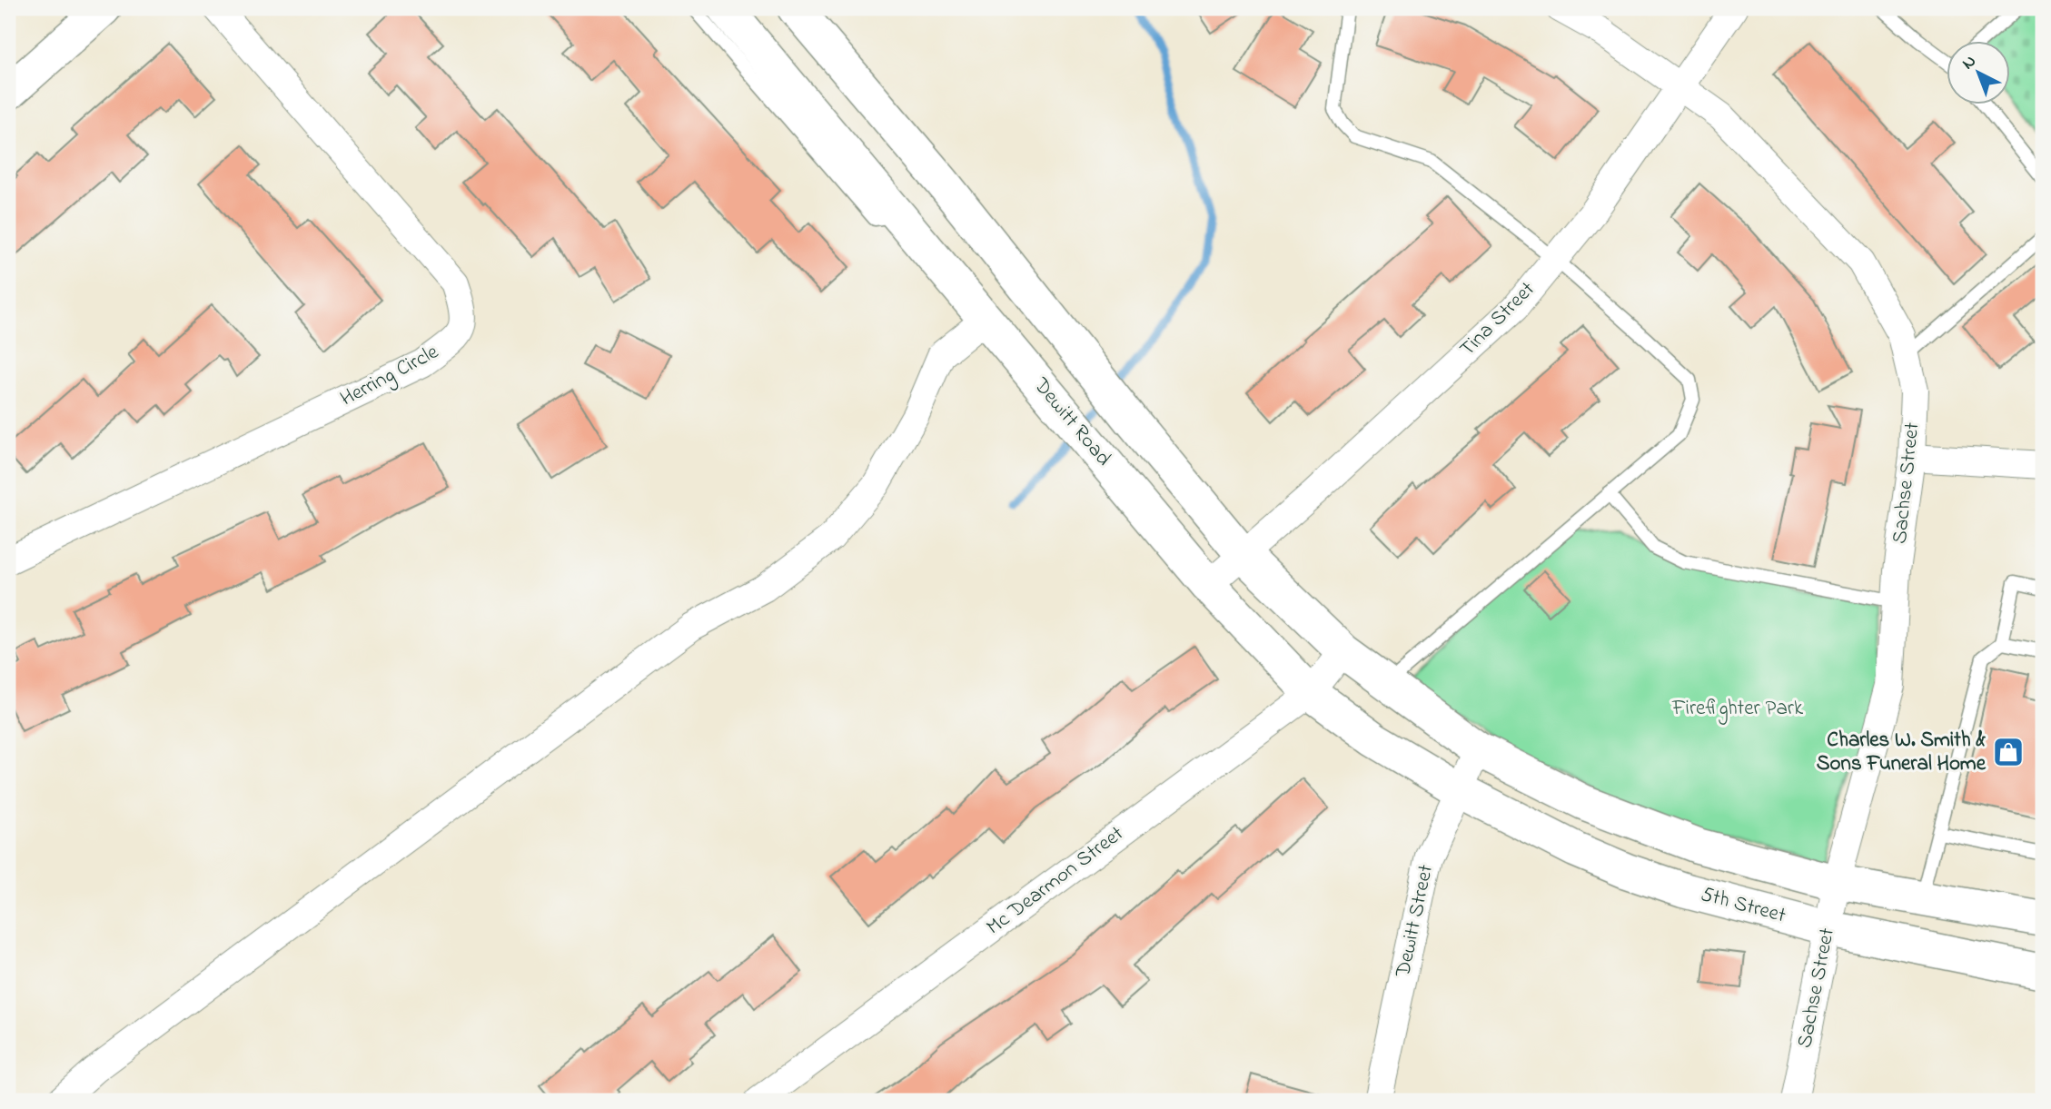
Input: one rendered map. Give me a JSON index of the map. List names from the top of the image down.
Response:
{
  "streets": {
    "main road": ["Dewitt Road", "5th Street"],
    "street": [
      "Tina Street",
      "Herring Circle",
      "Sachse Street",
      "Mc Dearmon Street",
      "Dewitt Street"
    ]
  },
  "crossings": [
    ["Tina Street", "Dewitt Road"],
    ["Tina Street", "Sachse Street"],
    ["Dewitt Road", "Mc Dearmon Street"],
    ["Dewitt Road", "5th Street"],
    ["Dewitt Road", "Dewitt Street"],
    ["Sachse Street", "5th Street"],
    ["5th Street", "Dewitt Street"]
  ],
  "parks": ["Firefighter Park"],
  "places": {
    "shop": ["Charles W. Smith & Sons Funeral Home"]
  },
  "north": "top left"
}
